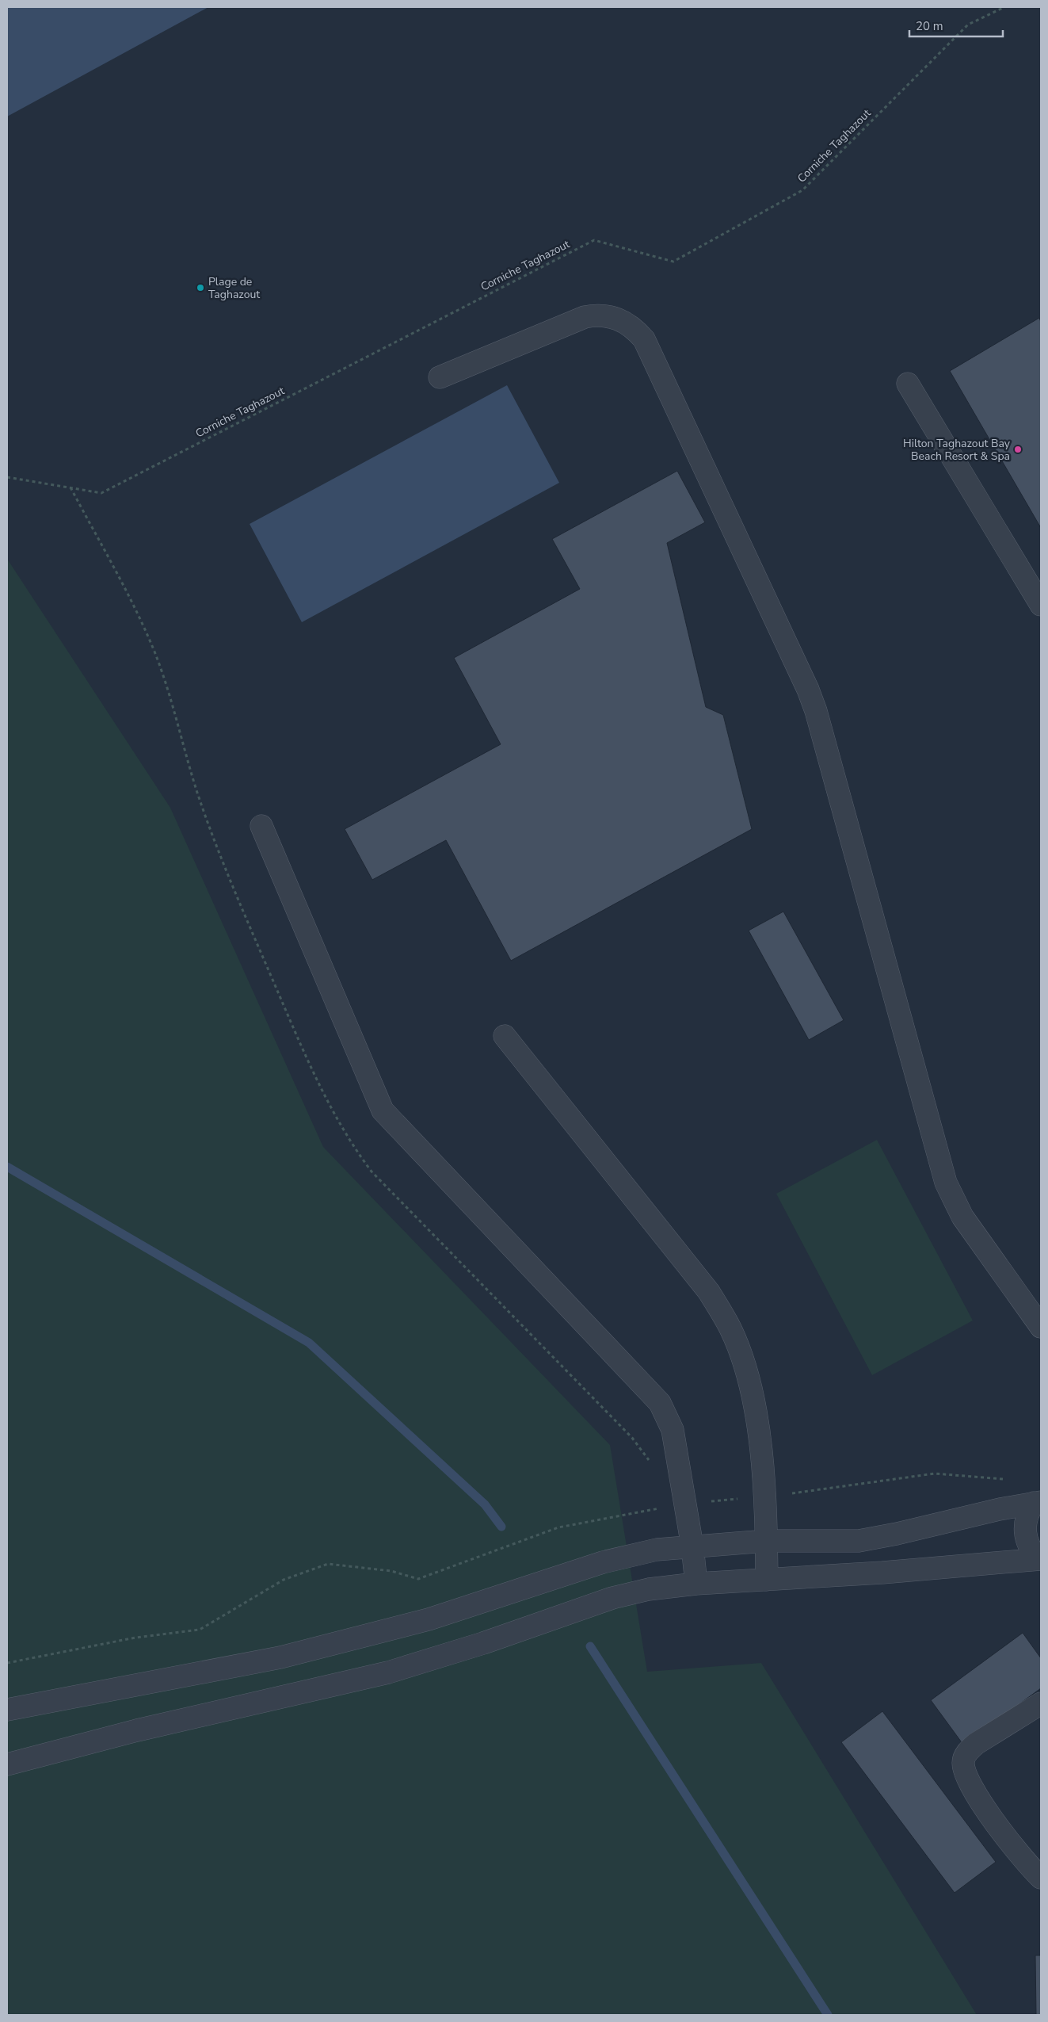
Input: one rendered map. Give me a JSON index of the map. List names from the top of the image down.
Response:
{
  "streets": {
    "path": ["Corniche Taghazout"]
  },
  "places": ["Plage de Taghazout", "Hilton Taghazout Bay Beach Resort & Spa"],
  "scale_bar": "20 m"
}
